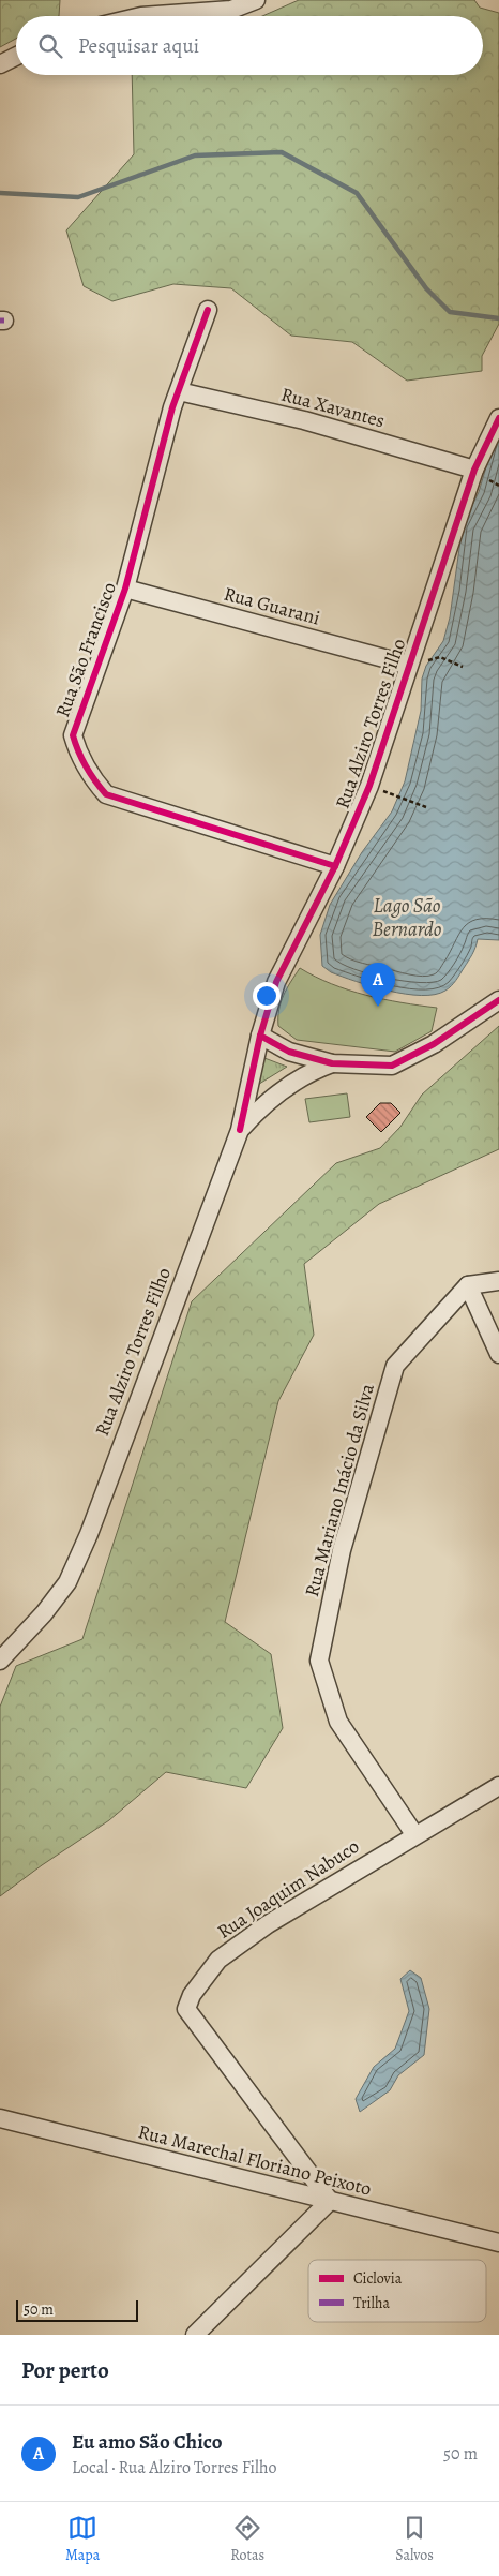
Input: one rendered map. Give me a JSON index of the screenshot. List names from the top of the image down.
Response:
{
  "streets": {
    "street": [
      "Rua Xavantes",
      "Rua Guarani",
      "Rua São Francisco",
      "Rua Alziro Torres Filho",
      "Rua Mariano Inácio da Silva",
      "Rua Joaquim Nabuco",
      "Rua Marechal Floriano Peixoto"
    ]
  },
  "crossings": [
    ["Rua Xavantes", "Rua São Francisco"],
    ["Rua Xavantes", "Rua Alziro Torres Filho"],
    ["Rua Guarani", "Rua São Francisco"],
    ["Rua Guarani", "Rua Alziro Torres Filho"],
    ["Rua São Francisco", "Rua Alziro Torres Filho"],
    ["Rua Mariano Inácio da Silva", "Rua Joaquim Nabuco"],
    ["Rua Joaquim Nabuco", "Rua Marechal Floriano Peixoto"]
  ],
  "water": ["Lago São Bernardo"],
  "legend": ["Ciclovia", "Trilha"],
  "scale_bar": "50 m",
  "page": {
    "search": "Pesquisar aqui",
    "pins": "A",
    "scale": "50 m",
    "heading": "Por perto",
    "list": [
      {
        "mark": "A",
        "name": "Eu amo São Chico",
        "note": "Local · Rua Alziro Torres Filho",
        "value": "50 m"
      }
    ],
    "nav": ["Mapa", "Rotas", "Salvos"]
  }
}
